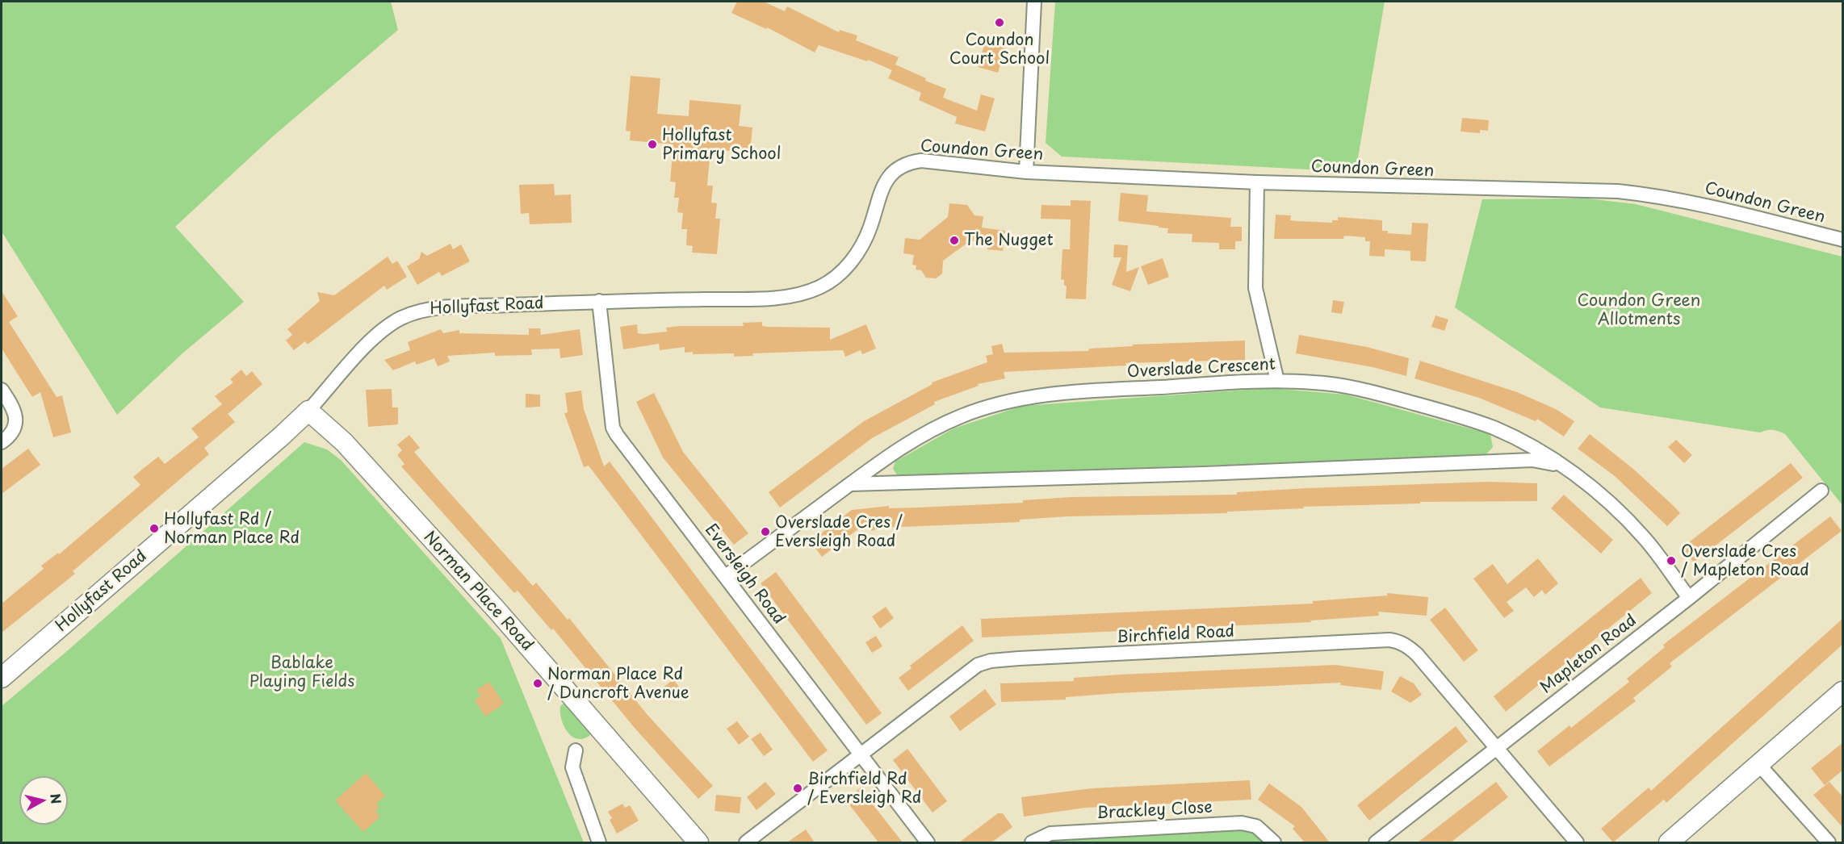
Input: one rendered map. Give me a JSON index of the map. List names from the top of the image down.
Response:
{
  "streets": {
    "street": [
      "Coundon Green",
      "Hollyfast Road",
      "Overslade Crescent",
      "Eversleigh Road",
      "Norman Place Road",
      "Birchfield Road",
      "Mapleton Road",
      "Brackley Close"
    ]
  },
  "crossings": [
    ["Coundon Green", "Hollyfast Road"],
    ["Hollyfast Road", "Eversleigh Road"],
    ["Hollyfast Road", "Norman Place Road"],
    ["Overslade Crescent", "Eversleigh Road"],
    ["Overslade Crescent", "Mapleton Road"],
    ["Eversleigh Road", "Birchfield Road"],
    ["Birchfield Road", "Mapleton Road"]
  ],
  "parks": ["Coundon Green Allotments", "Bablake Playing Fields"],
  "places": [
    "Coundon Court School",
    "Hollyfast Primary School",
    "The Nugget",
    "Hollyfast Rd / Norman Place Rd",
    "Overslade Cres / Eversleigh Road",
    "Overslade Cres / Mapleton Road",
    "Norman Place Rd / Duncroft Avenue",
    "Birchfield Rd / Eversleigh Rd"
  ],
  "north": "right"
}
